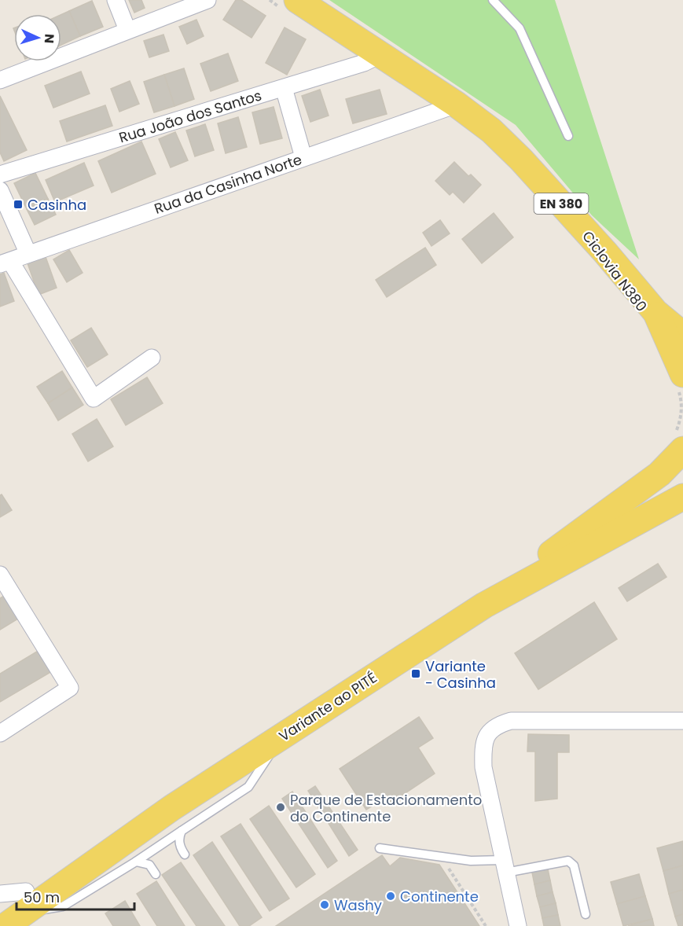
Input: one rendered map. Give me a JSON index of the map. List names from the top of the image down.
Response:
{
  "streets": {
    "main road": ["EN 380", "Variante ao PITÉ"],
    "street": ["Rua João dos Santos", "Rua da Casinha Norte"]
  },
  "crossings": [
    ["Rua João dos Santos", "EN 380"],
    ["Rua da Casinha Norte", "EN 380"]
  ],
  "places": {
    "transit": ["Casinha", "Variante - Casinha"],
    "other": ["Parque de Estacionamento do Continente", "Continente", "Washy"]
  },
  "scale_bar": "50 m",
  "north": "right"
}
